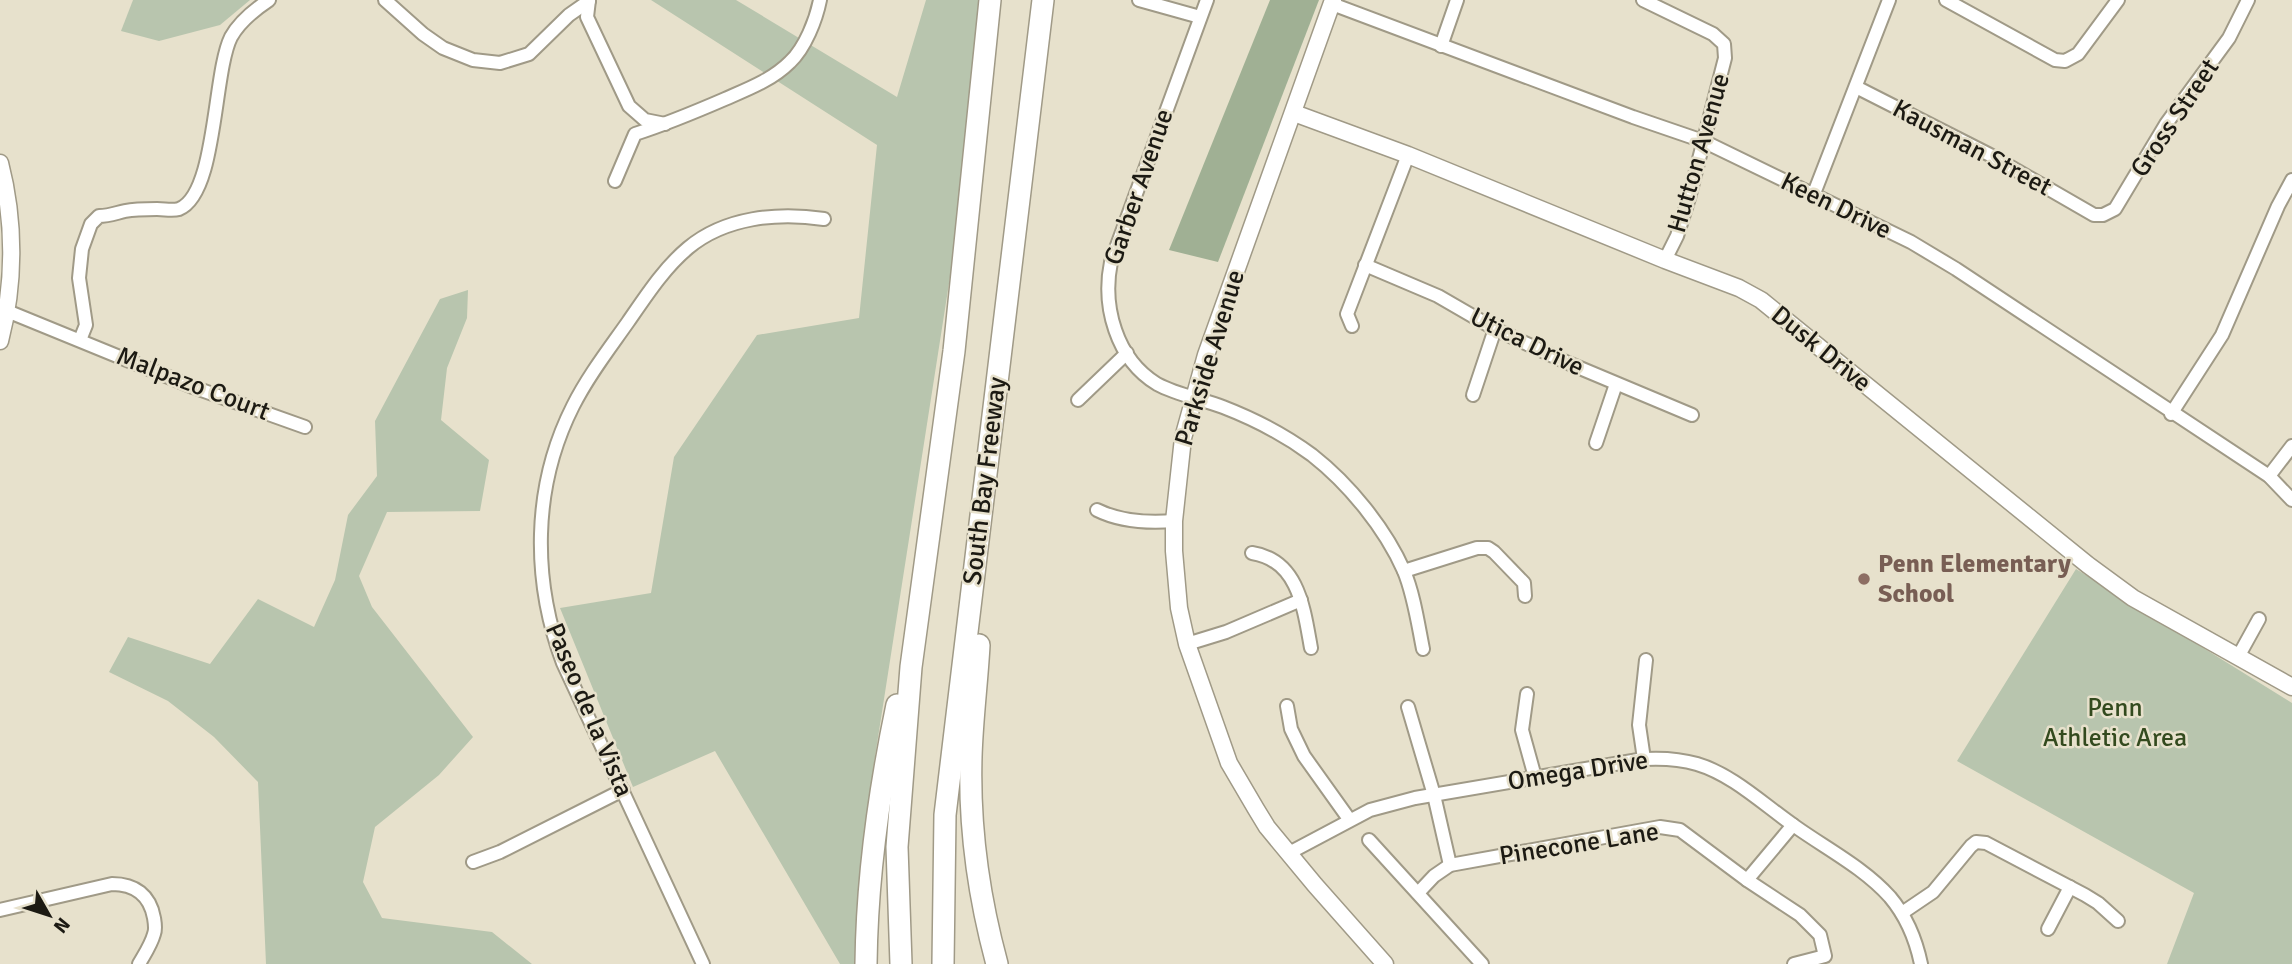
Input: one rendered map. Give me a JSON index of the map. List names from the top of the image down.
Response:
{
  "streets": {
    "highway": ["South Bay Freeway"],
    "main road": ["Dusk Drive", "Parkside Avenue"],
    "street": [
      "Gross Street",
      "Kausman Street",
      "Hutton Avenue",
      "Garber Avenue",
      "Keen Drive",
      "Utica Drive",
      "Malpazo Court",
      "Paseo de la Vista",
      "Omega Drive",
      "Pinecone Lane"
    ]
  },
  "crossings": [
    ["Gross Street", "Kausman Street"],
    ["Hutton Avenue", "Keen Drive"],
    ["Hutton Avenue", "Dusk Drive"],
    ["Garber Avenue", "Parkside Avenue"],
    ["Keen Drive", "Parkside Avenue"],
    ["Dusk Drive", "Parkside Avenue"],
    ["Parkside Avenue", "Omega Drive"]
  ],
  "parks": ["Penn Athletic Area"],
  "places": ["Penn Elementary School"],
  "north": "bottom right"
}
